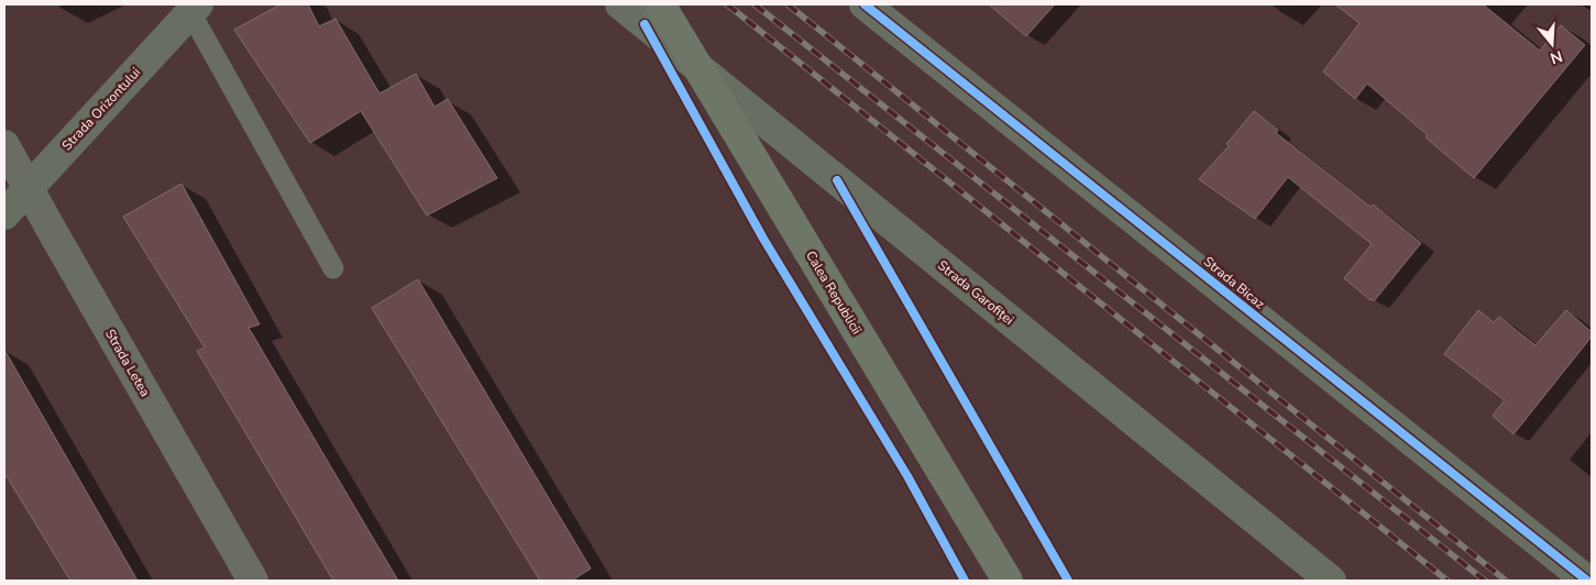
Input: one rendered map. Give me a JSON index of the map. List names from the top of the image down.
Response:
{
  "streets": {
    "main road": ["Calea Republicii"],
    "street": [
      "Strada Orizontului",
      "Strada Bicaz",
      "Strada Garofiței",
      "Strada Letea"
    ]
  },
  "crossings": [
    ["Strada Orizontului", "Strada Letea"]
  ],
  "north": "bottom"
}
